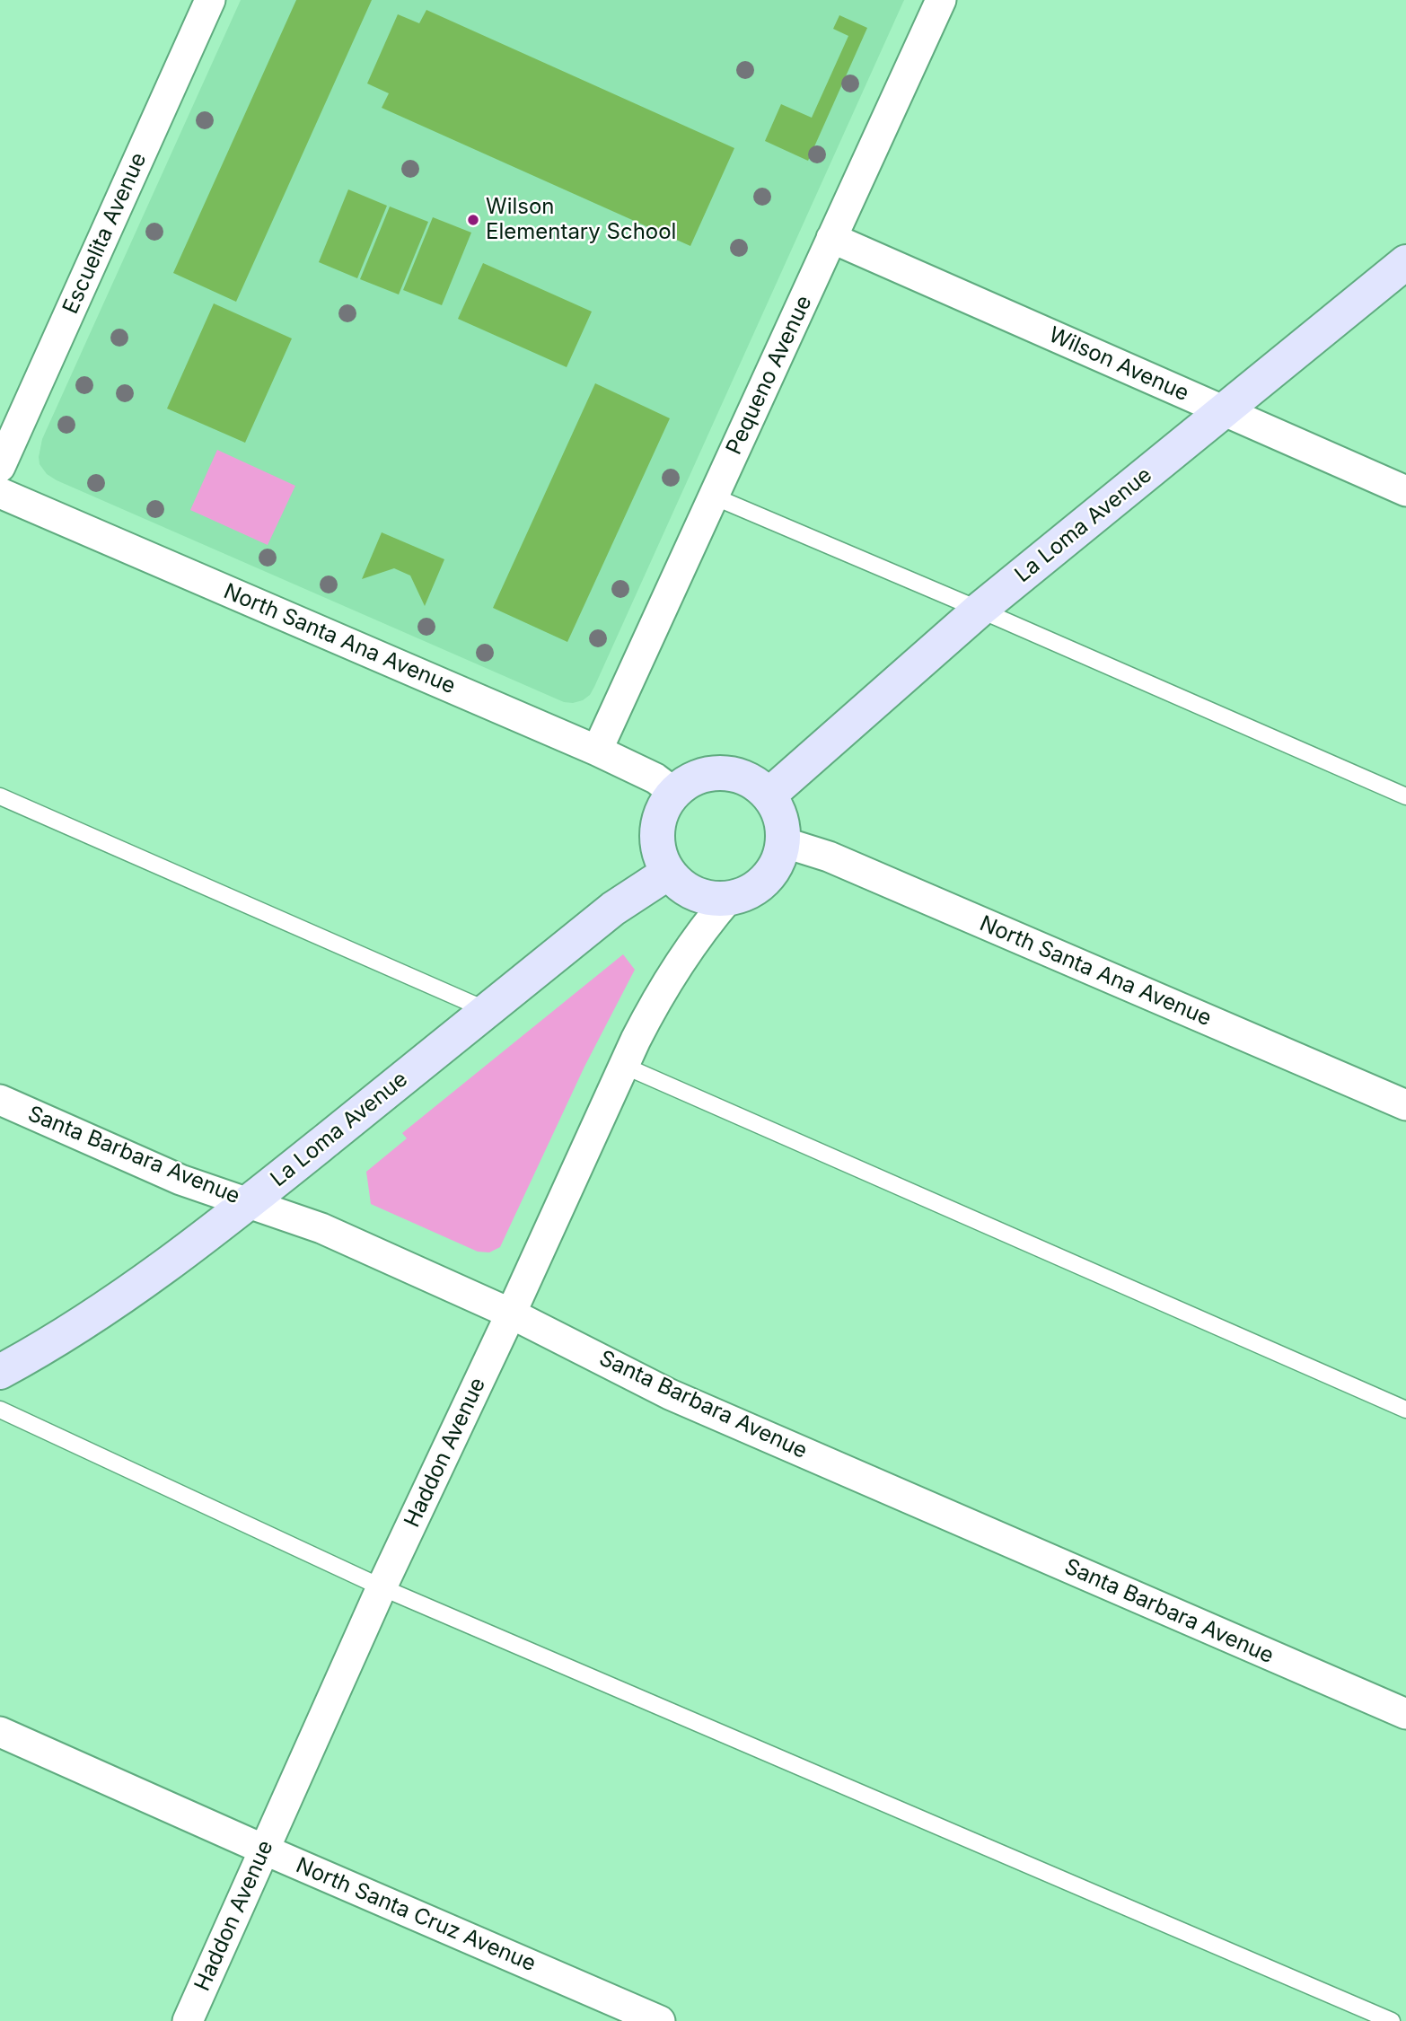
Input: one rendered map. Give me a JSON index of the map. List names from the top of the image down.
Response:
{
  "streets": {
    "main road": ["La Loma Avenue"],
    "street": [
      "Escuelita Avenue",
      "Wilson Avenue",
      "Pequeno Avenue",
      "North Santa Ana Avenue",
      "Santa Barbara Avenue",
      "Haddon Avenue",
      "North Santa Cruz Avenue"
    ]
  },
  "crossings": [
    ["Wilson Avenue", "Pequeno Avenue"],
    ["Wilson Avenue", "La Loma Avenue"],
    ["Pequeno Avenue", "North Santa Ana Avenue"],
    ["La Loma Avenue", "North Santa Ana Avenue"],
    ["La Loma Avenue", "Santa Barbara Avenue"],
    ["La Loma Avenue", "Haddon Avenue"],
    ["North Santa Ana Avenue", "Haddon Avenue"],
    ["Santa Barbara Avenue", "Haddon Avenue"],
    ["Haddon Avenue", "North Santa Cruz Avenue"]
  ],
  "places": ["Wilson Elementary School"]
}
